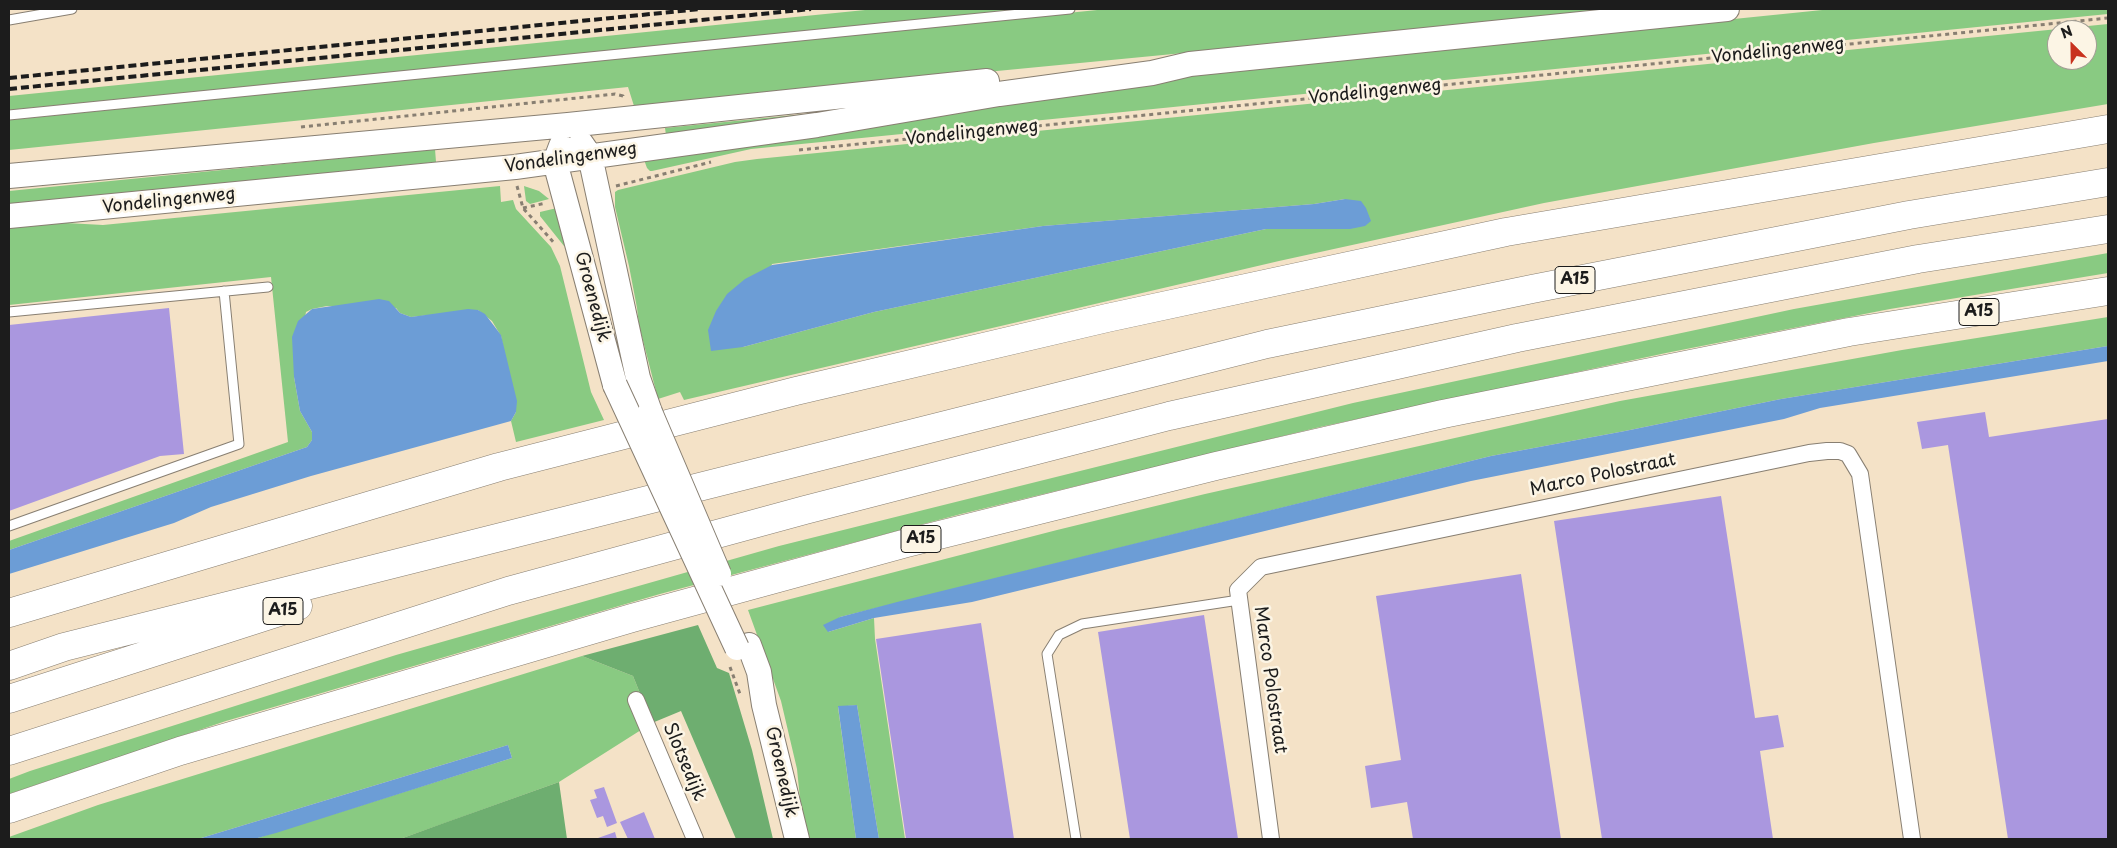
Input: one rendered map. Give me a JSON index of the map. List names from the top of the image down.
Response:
{
  "streets": {
    "highway": ["A15"],
    "main road": ["Vondelingenweg", "Groenedijk"],
    "street": ["Marco Polostraat", "Slotsedijk"]
  },
  "crossings": [
    ["Vondelingenweg", "Groenedijk"]
  ],
  "north": "top left"
}
